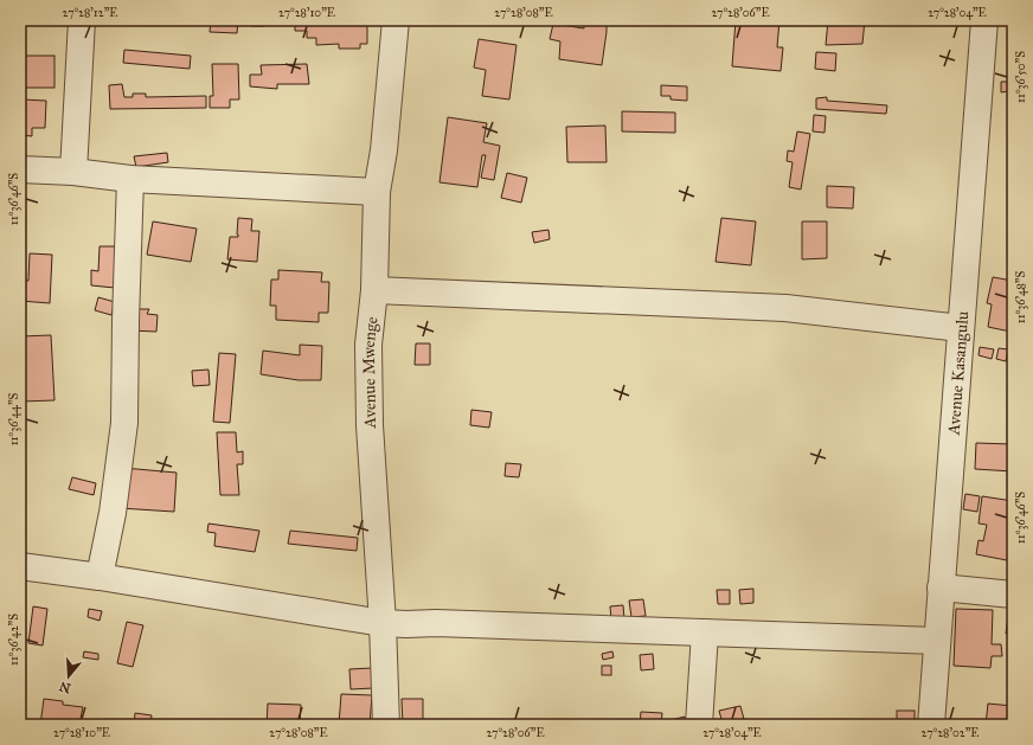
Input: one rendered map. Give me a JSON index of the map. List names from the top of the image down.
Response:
{
  "streets": {
    "street": ["Avenue Mwenge", "Avenue Kasangulu"]
  },
  "north": "bottom",
  "coordinates": [
    "27°28'12\"E",
    "27°28'10\"E",
    "27°28'08\"E",
    "27°28'06\"E",
    "27°28'04\"E",
    "11°36'50\"S",
    "11°36'46\"S",
    "11°36'48\"S",
    "11°36'44\"S",
    "11°36'42\"S",
    "27°28'02\"E"
  ]
}
